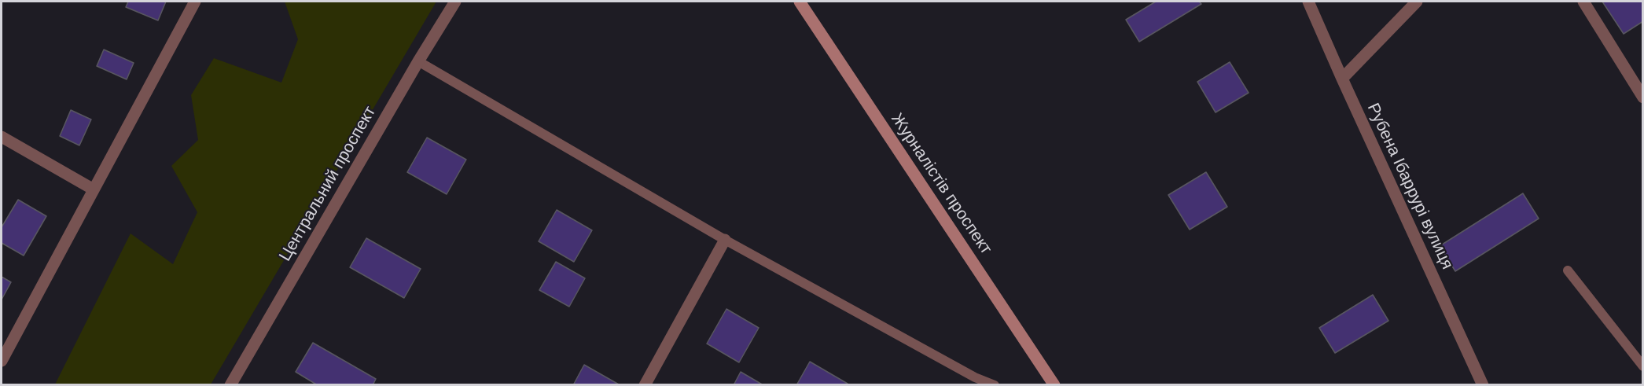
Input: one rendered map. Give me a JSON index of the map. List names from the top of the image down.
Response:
{
  "streets": {
    "main road": ["Журналістів проспект"],
    "street": ["Центральний проспект", "Рубена Ібаррурі вулиця"]
  }
}
